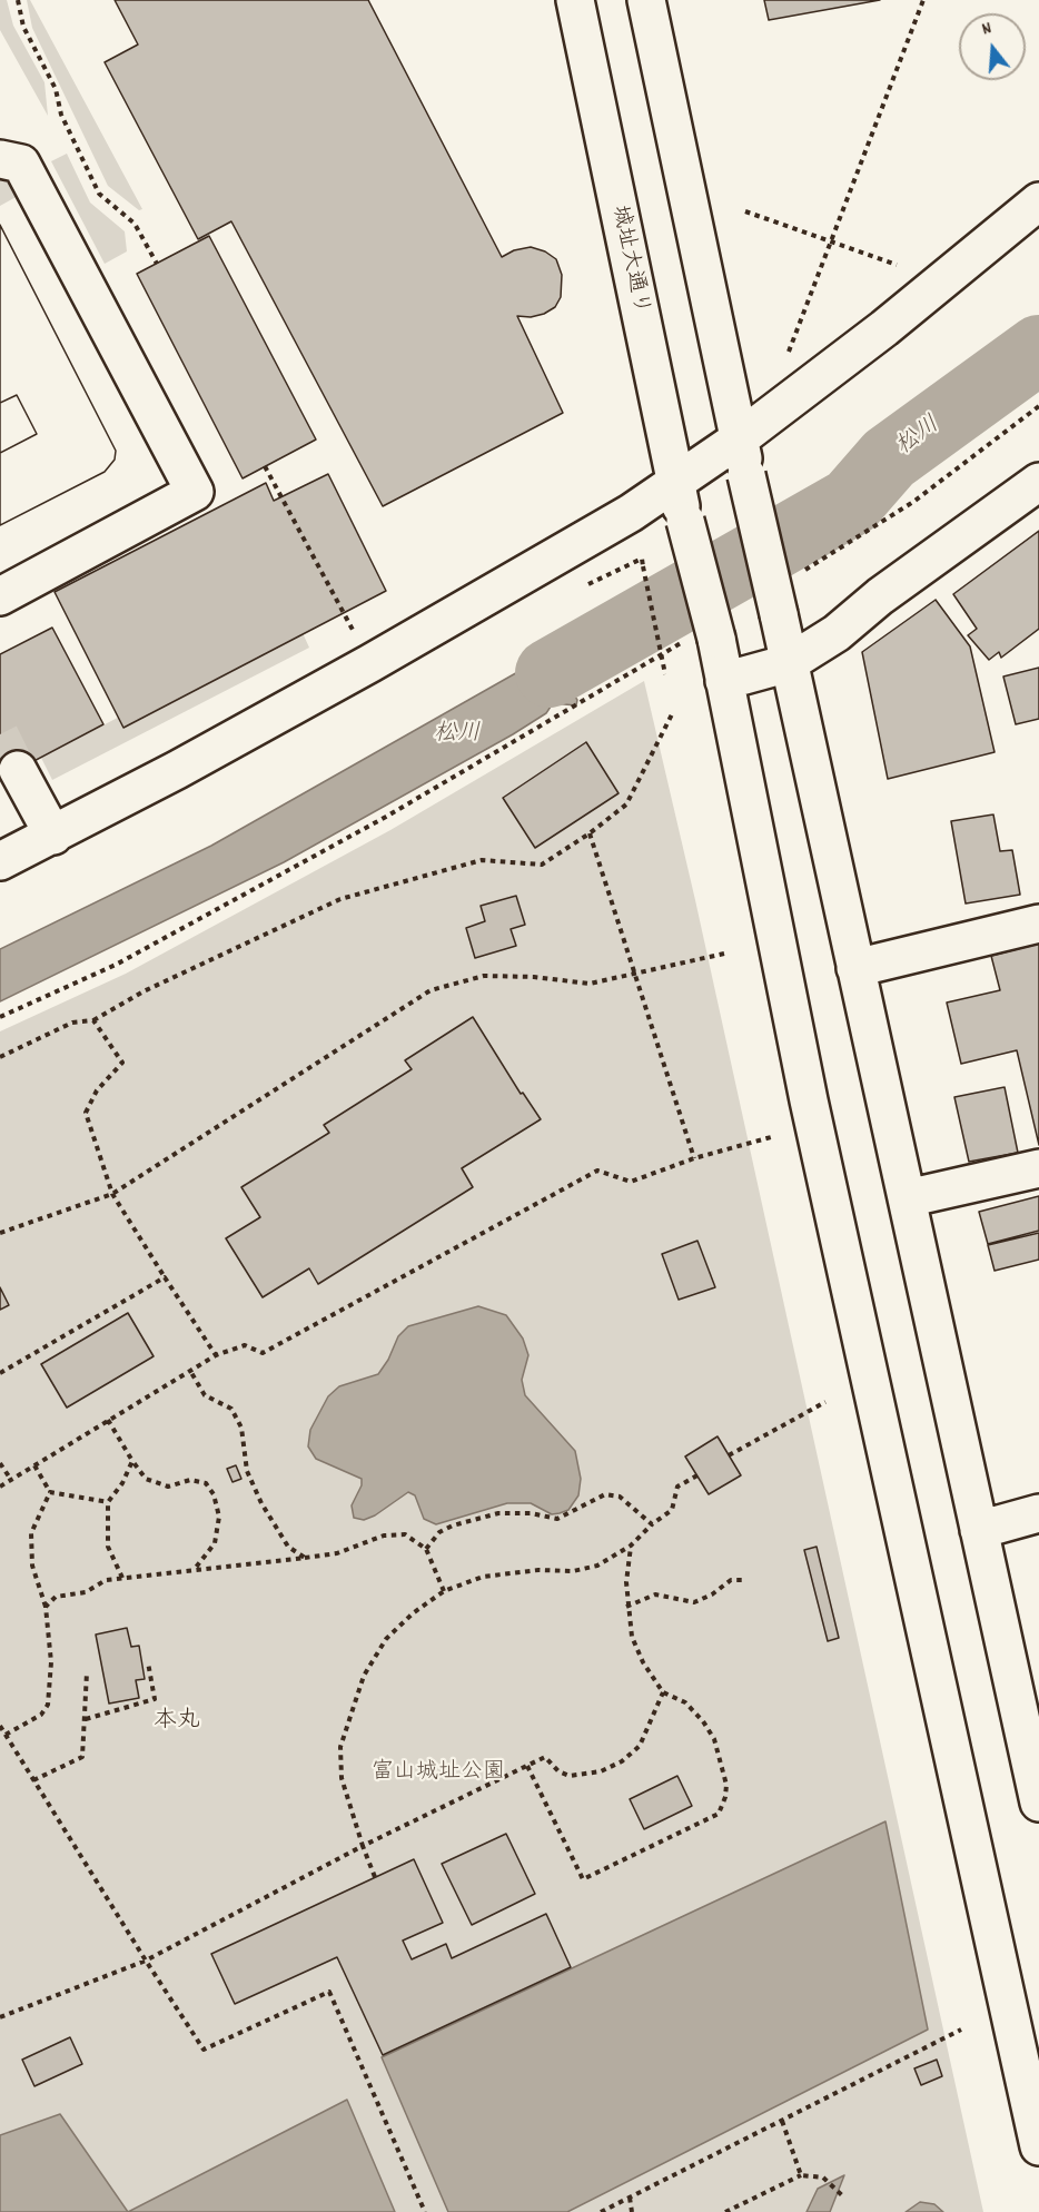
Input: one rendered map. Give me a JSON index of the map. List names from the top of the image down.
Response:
{
  "streets": {
    "street": ["城址大通り"]
  },
  "districts": ["本丸"],
  "water": ["松川"],
  "parks": ["富山城址公園"],
  "north": "top"
}
